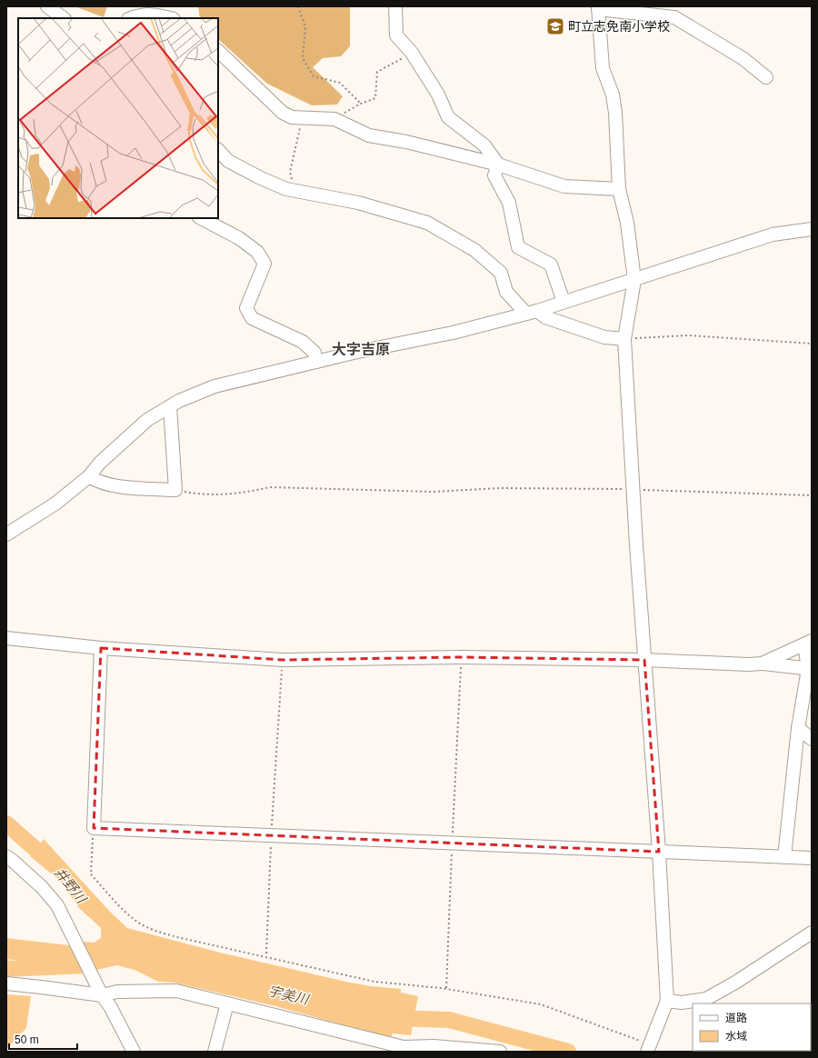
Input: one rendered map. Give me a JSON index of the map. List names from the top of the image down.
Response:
{
  "districts": ["大字吉原"],
  "water": ["井野川", "宇美川"],
  "places": {
    "school or university": ["町立志免南小学校"]
  },
  "legend": ["道路", "水域"],
  "scale_bar": "50 m"
}
